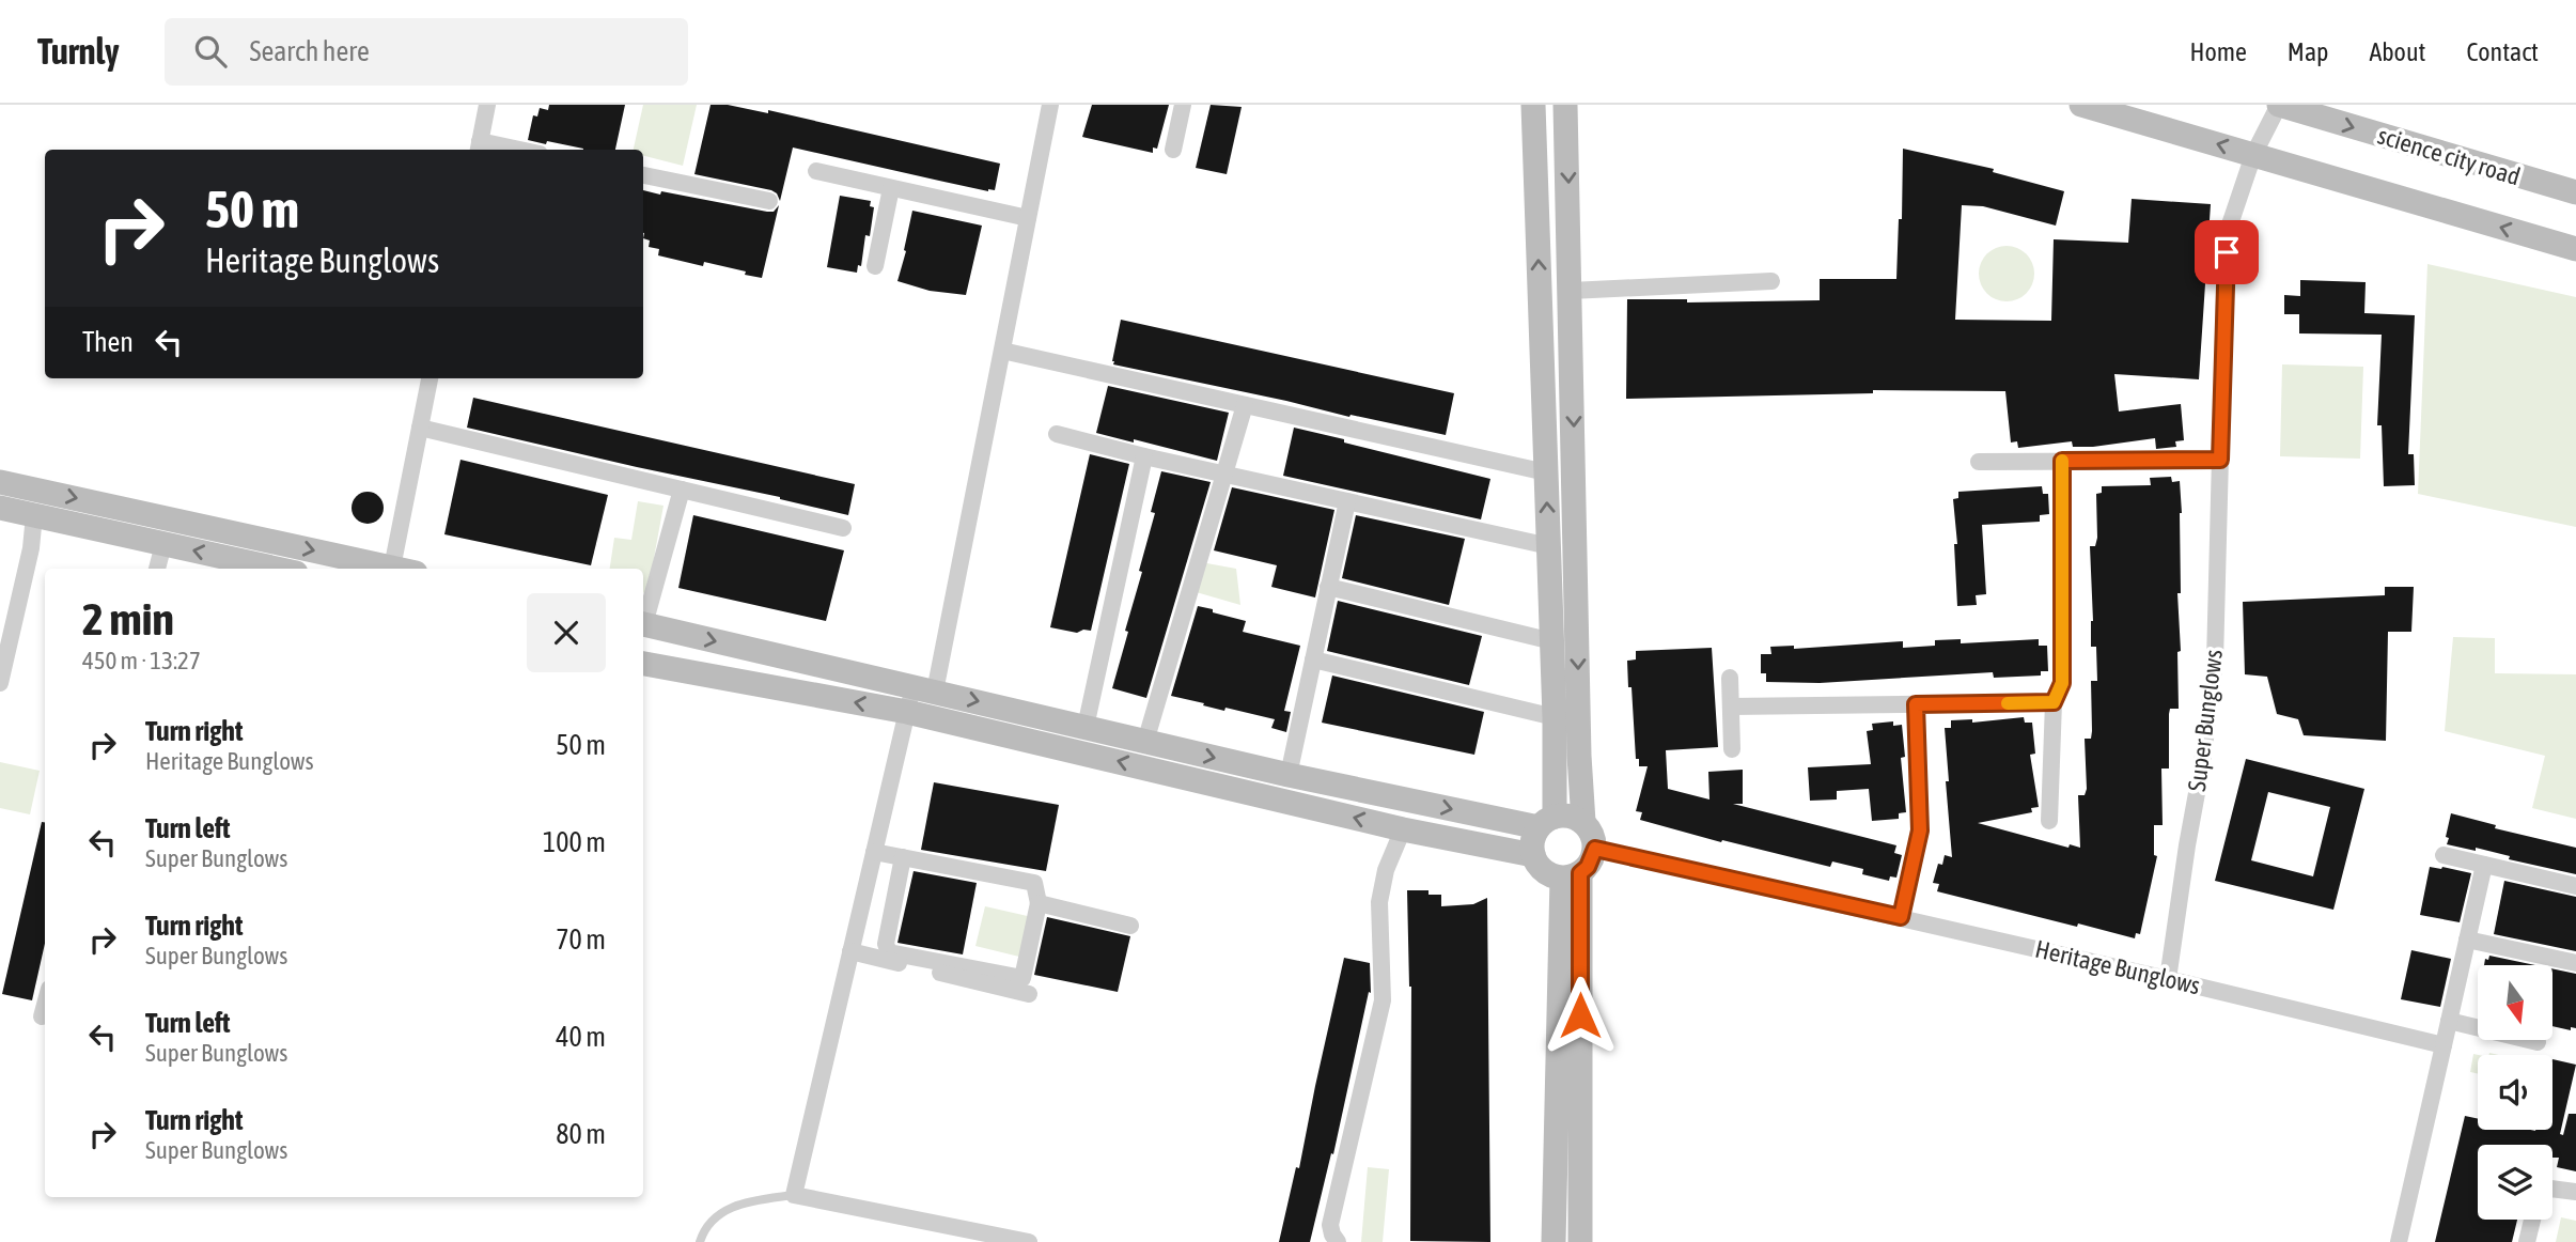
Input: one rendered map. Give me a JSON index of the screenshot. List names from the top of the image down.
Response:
{
  "streets": {
    "street": ["science city road", "Super Bunglows", "Heritage Bunglows"]
  },
  "crossings": [
    ["science city road", "Super Bunglows"],
    ["Super Bunglows", "Heritage Bunglows"]
  ],
  "north": "bottom",
  "page": {
    "header": "Turnly",
    "search": "Search here",
    "nav": [
      "Home",
      "Map",
      "About",
      "Contact"
    ],
    "turn": ["50 m", "Heritage Bunglows"],
    "then": "Then",
    "heading": ["2 min", "450 m · 13:27"],
    "list": [
      {
        "name": "Turn right",
        "note": "Heritage Bunglows",
        "value": "50 m"
      },
      {
        "name": "Turn left",
        "note": "Super Bunglows",
        "value": "100 m"
      },
      {
        "name": "Turn right",
        "note": "Super Bunglows",
        "value": "70 m"
      },
      {
        "name": "Turn left",
        "note": "Super Bunglows",
        "value": "40 m"
      },
      {
        "name": "Turn right",
        "note": "Super Bunglows",
        "value": "80 m"
      }
    ]
  }
}
